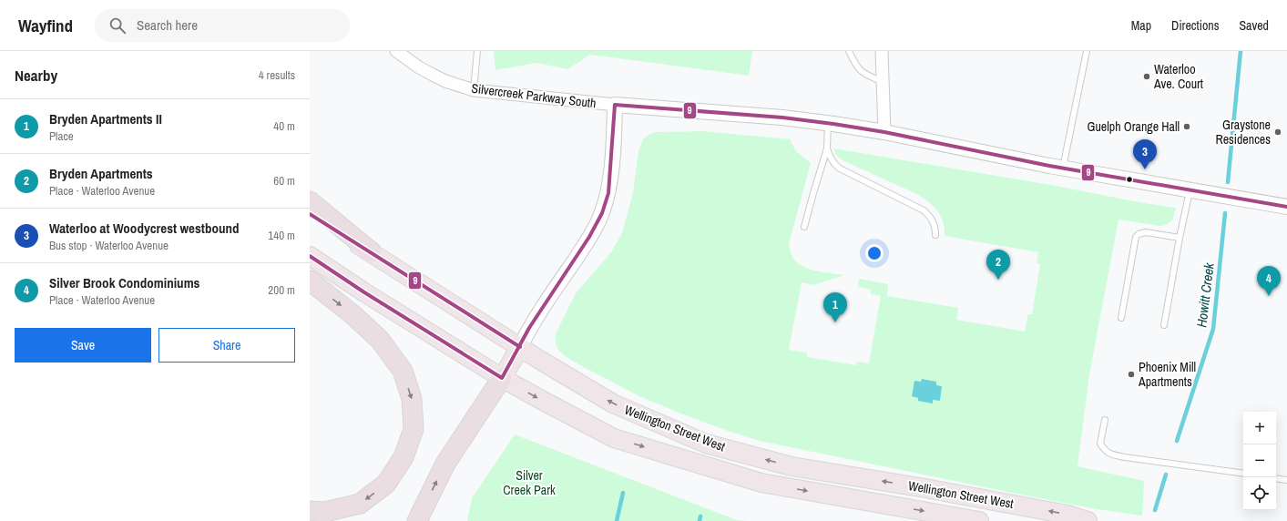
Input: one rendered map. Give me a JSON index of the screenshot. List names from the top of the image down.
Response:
{
  "streets": {
    "main road": ["Wellington Street West"],
    "street": ["Silvercreek Parkway South"]
  },
  "water": ["Howitt Creek"],
  "parks": ["Silver Creek Park"],
  "places": [
    "Waterloo Ave. Court",
    "Guelph Orange Hall",
    "Graystone Residences",
    "Phoenix Mill Apartments"
  ],
  "lines": ["transit line 9"],
  "page": {
    "header": "Wayfind",
    "search": "Search here",
    "nav": ["Map", "Directions", "Saved"],
    "heading": ["Nearby", "4 results"],
    "list": [
      {
        "mark": "1",
        "name": "Bryden Apartments II",
        "note": "Place",
        "value": "40 m"
      },
      {
        "mark": "2",
        "name": "Bryden Apartments",
        "note": "Place · Waterloo Avenue",
        "value": "60 m"
      },
      {
        "mark": "3",
        "name": "Waterloo at Woodycrest westbound",
        "note": "Bus stop · Waterloo Avenue",
        "value": "140 m"
      },
      {
        "mark": "4",
        "name": "Silver Brook Condominiums",
        "note": "Place · Waterloo Avenue",
        "value": "200 m"
      }
    ],
    "pins": [
      "3",
      "2",
      "4",
      "1"
    ],
    "buttons": ["Save", "Share"],
    "map_buttons": ["+", "−"]
  }
}
